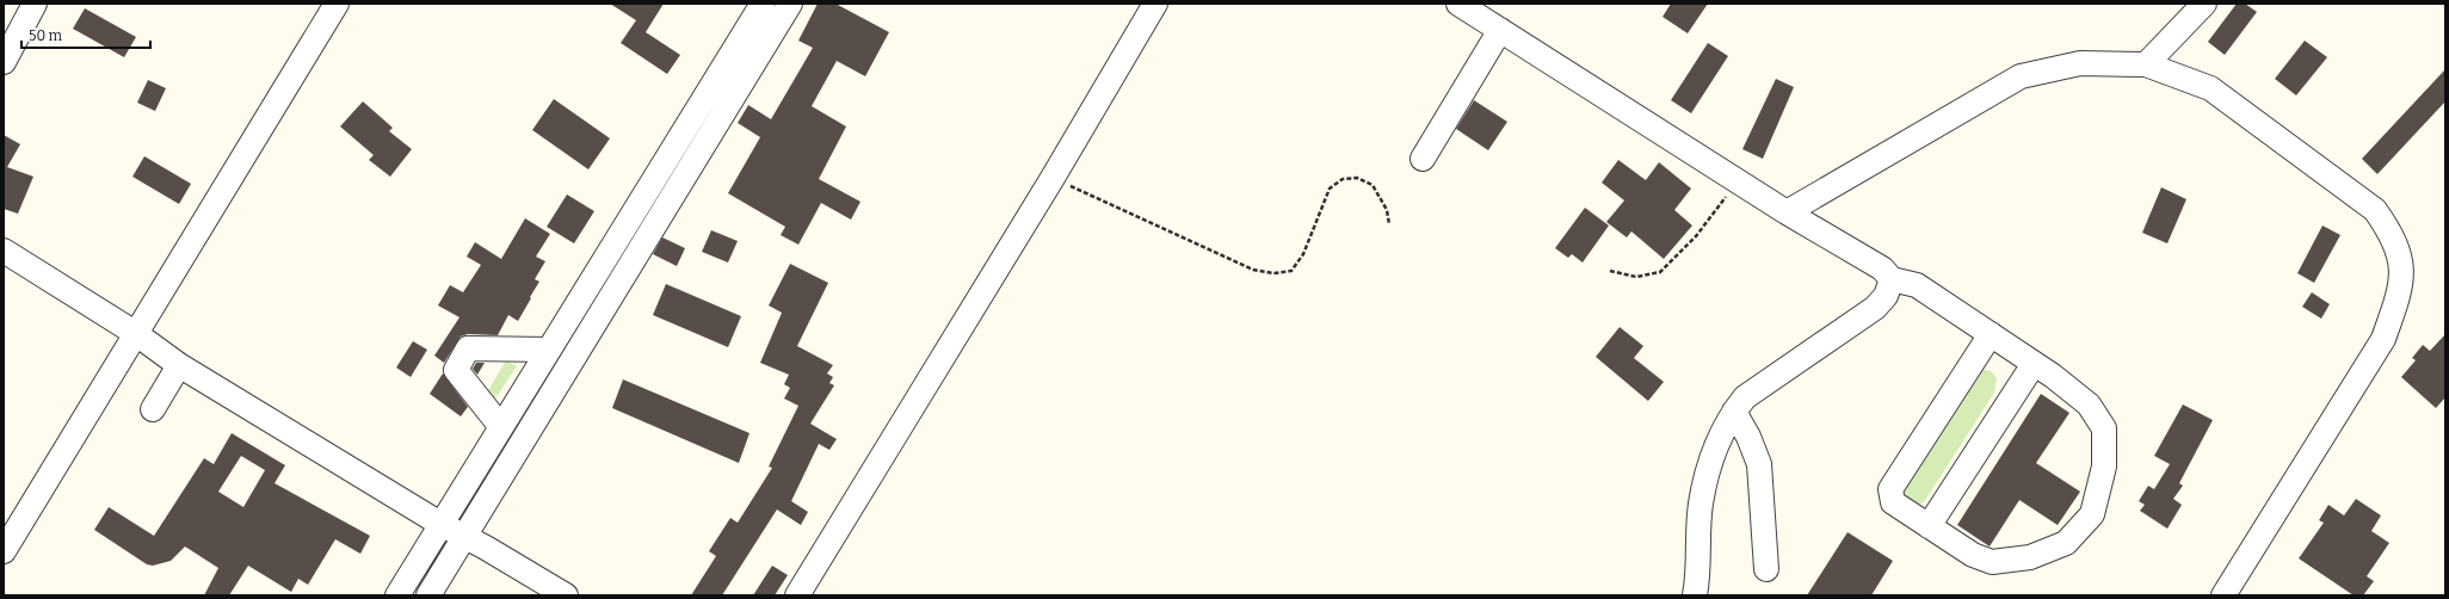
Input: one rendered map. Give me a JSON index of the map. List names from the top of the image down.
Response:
{
  "scale_bar": "50 m"
}
